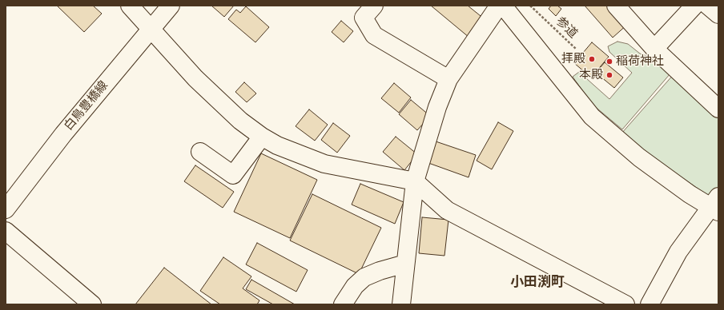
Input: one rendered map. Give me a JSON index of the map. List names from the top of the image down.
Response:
{
  "streets": {
    "street": ["白鳥豊橋線"],
    "path": ["参道"]
  },
  "districts": ["小田渕町"],
  "places": ["拝殿", "稲荷神社", "本殿"]
}
